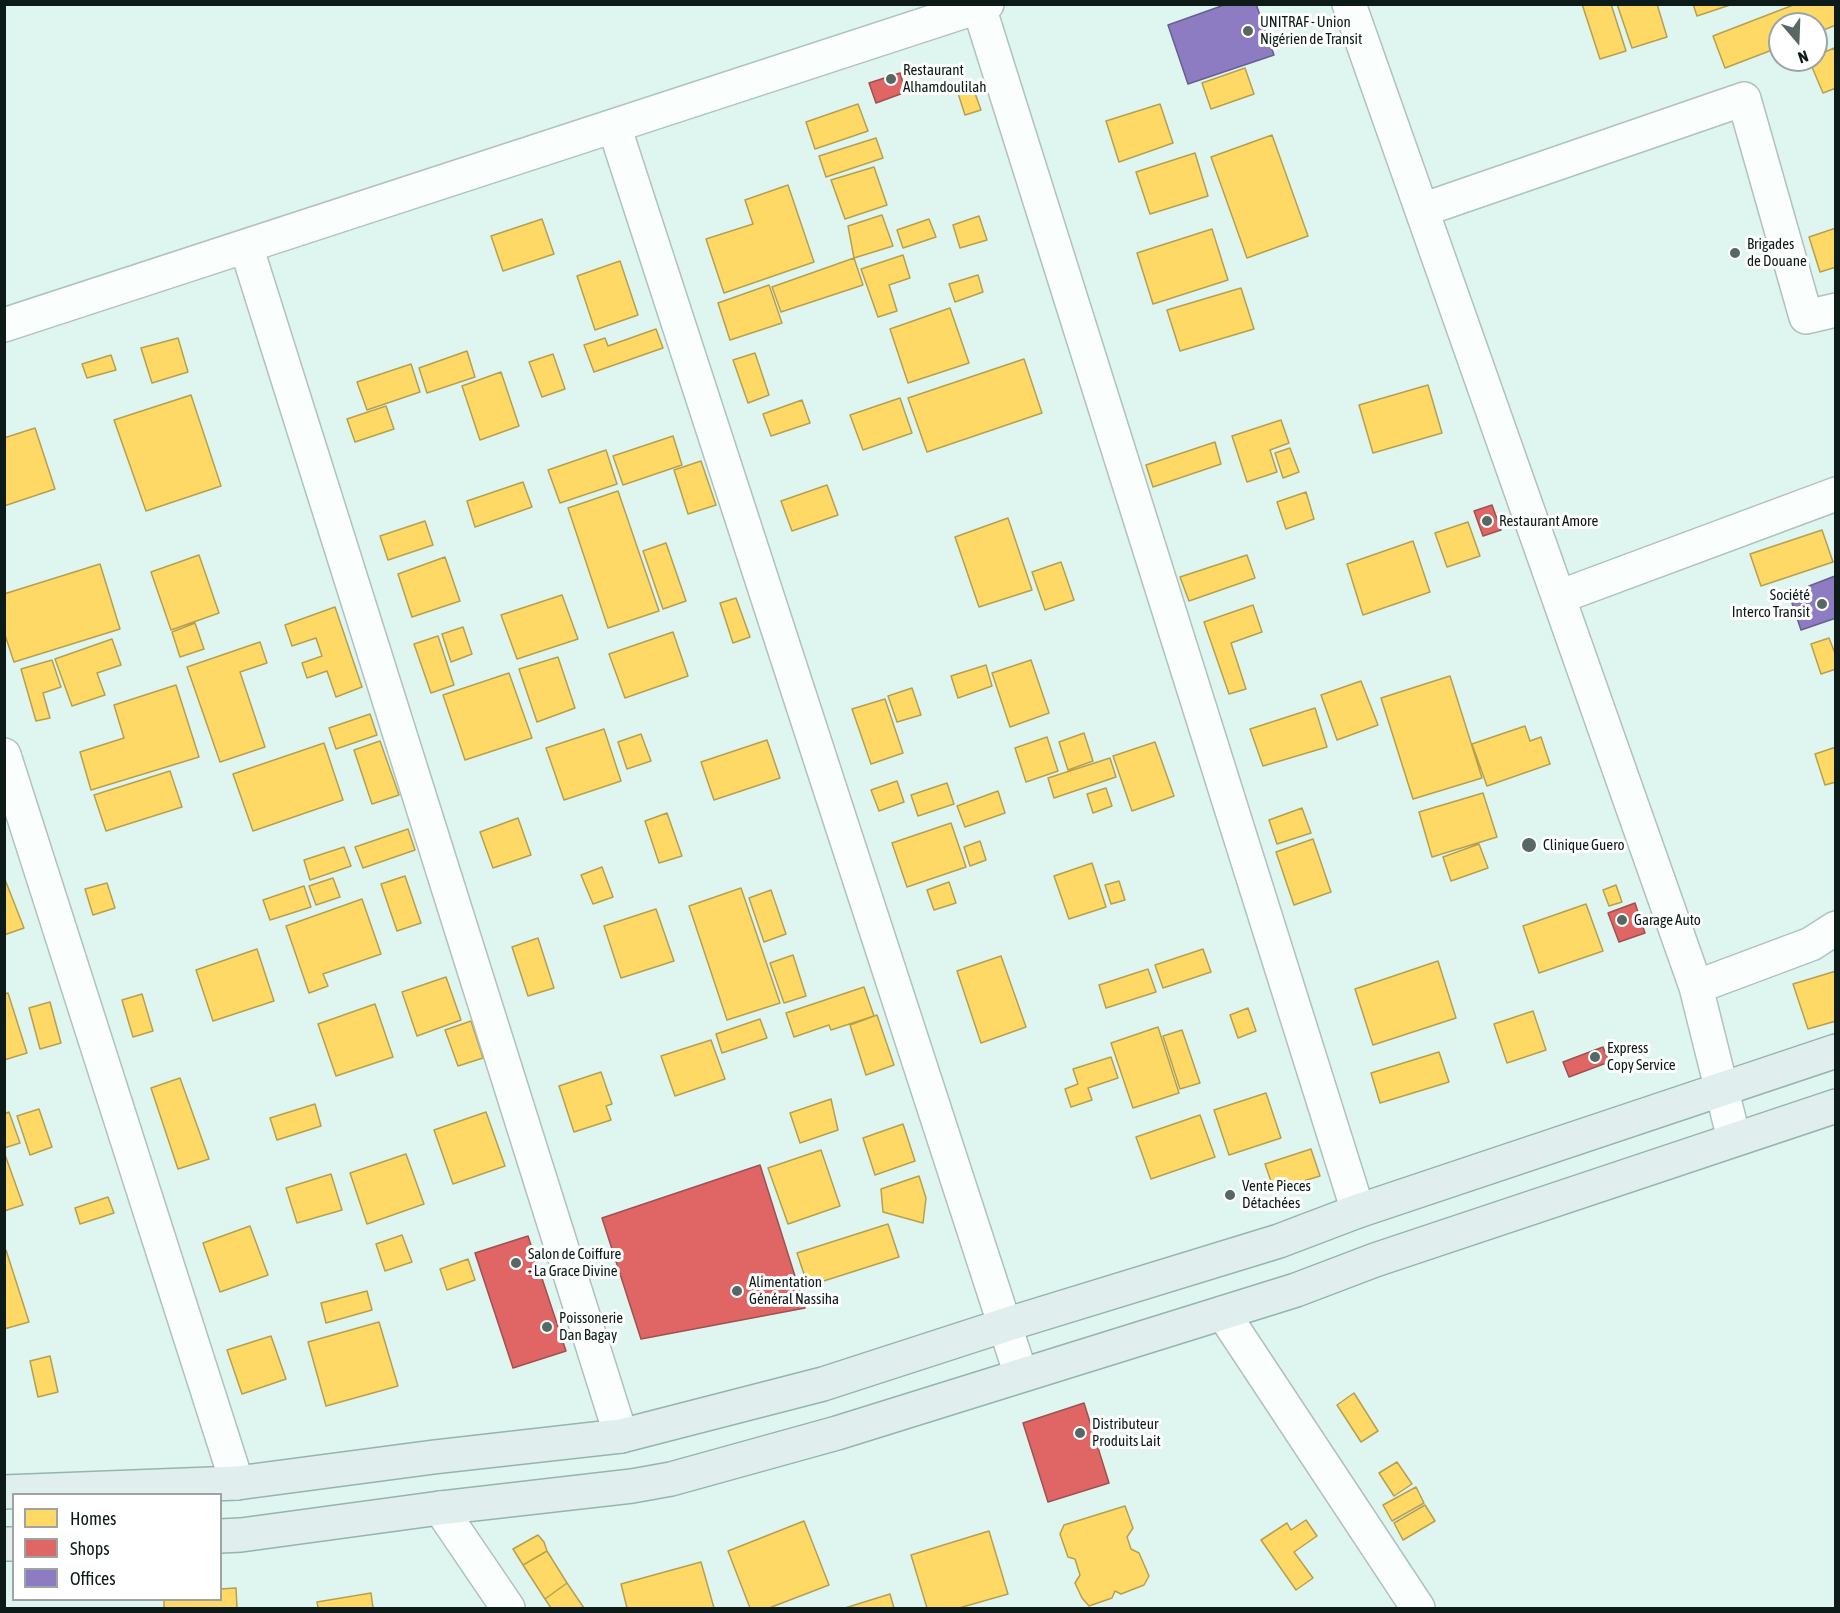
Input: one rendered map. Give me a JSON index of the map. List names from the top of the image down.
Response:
{
  "places": [
    "UNITRAF - Union Nigérien de Transit",
    "Restaurant Alhamdoulilah",
    "Brigades de Douane",
    "Restaurant Amore",
    "Société Interco Transit",
    "Clinique Guero",
    "Garage Auto",
    "Express Copy Service",
    "Vente Pieces Détachées",
    "Salon de Coiffure - La Grace Divine",
    "Alimentation Général Nassiha",
    "Poissonerie Dan Bagay",
    "Distributeur Produits Lait"
  ],
  "legend": ["Homes", "Shops", "Offices"],
  "north": "bottom"
}
